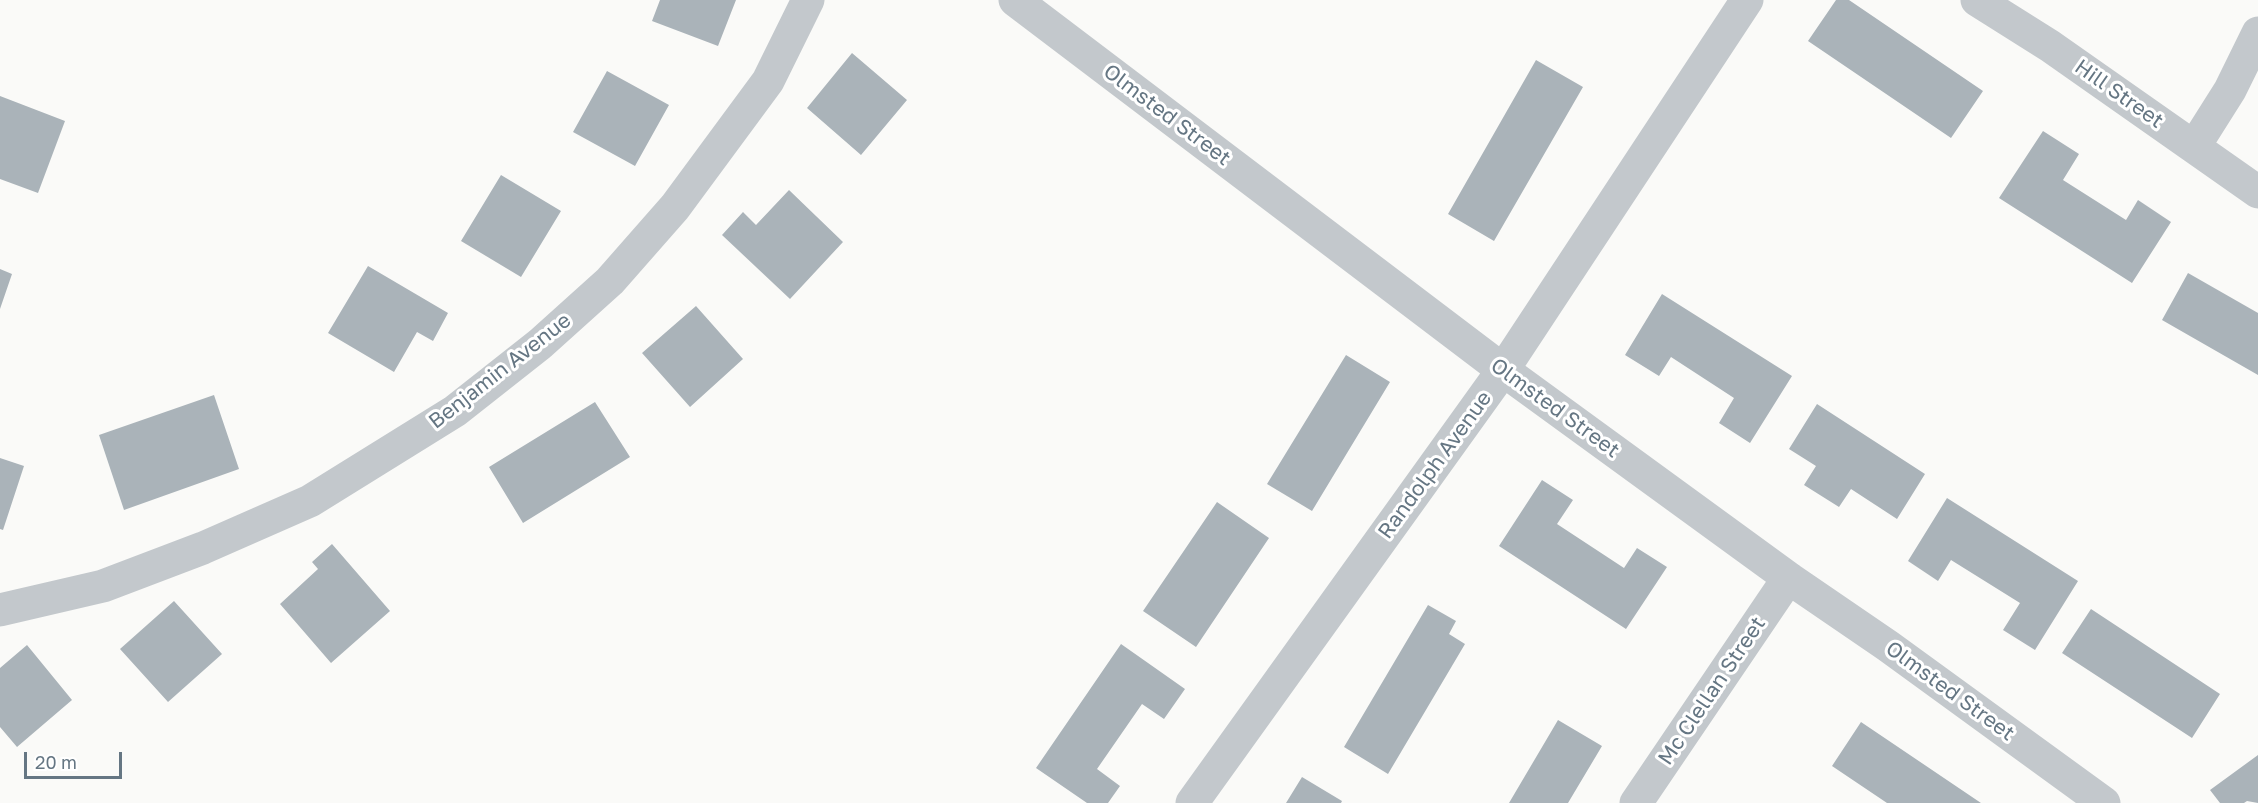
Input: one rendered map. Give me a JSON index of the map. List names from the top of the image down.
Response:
{
  "streets": {
    "street": [
      "Hill Street",
      "Olmsted Street",
      "Benjamin Avenue",
      "Randolph Avenue",
      "Mc Clellan Street"
    ]
  },
  "crossings": [
    ["Olmsted Street", "Randolph Avenue"],
    ["Olmsted Street", "Mc Clellan Street"]
  ],
  "scale_bar": "20 m"
}
